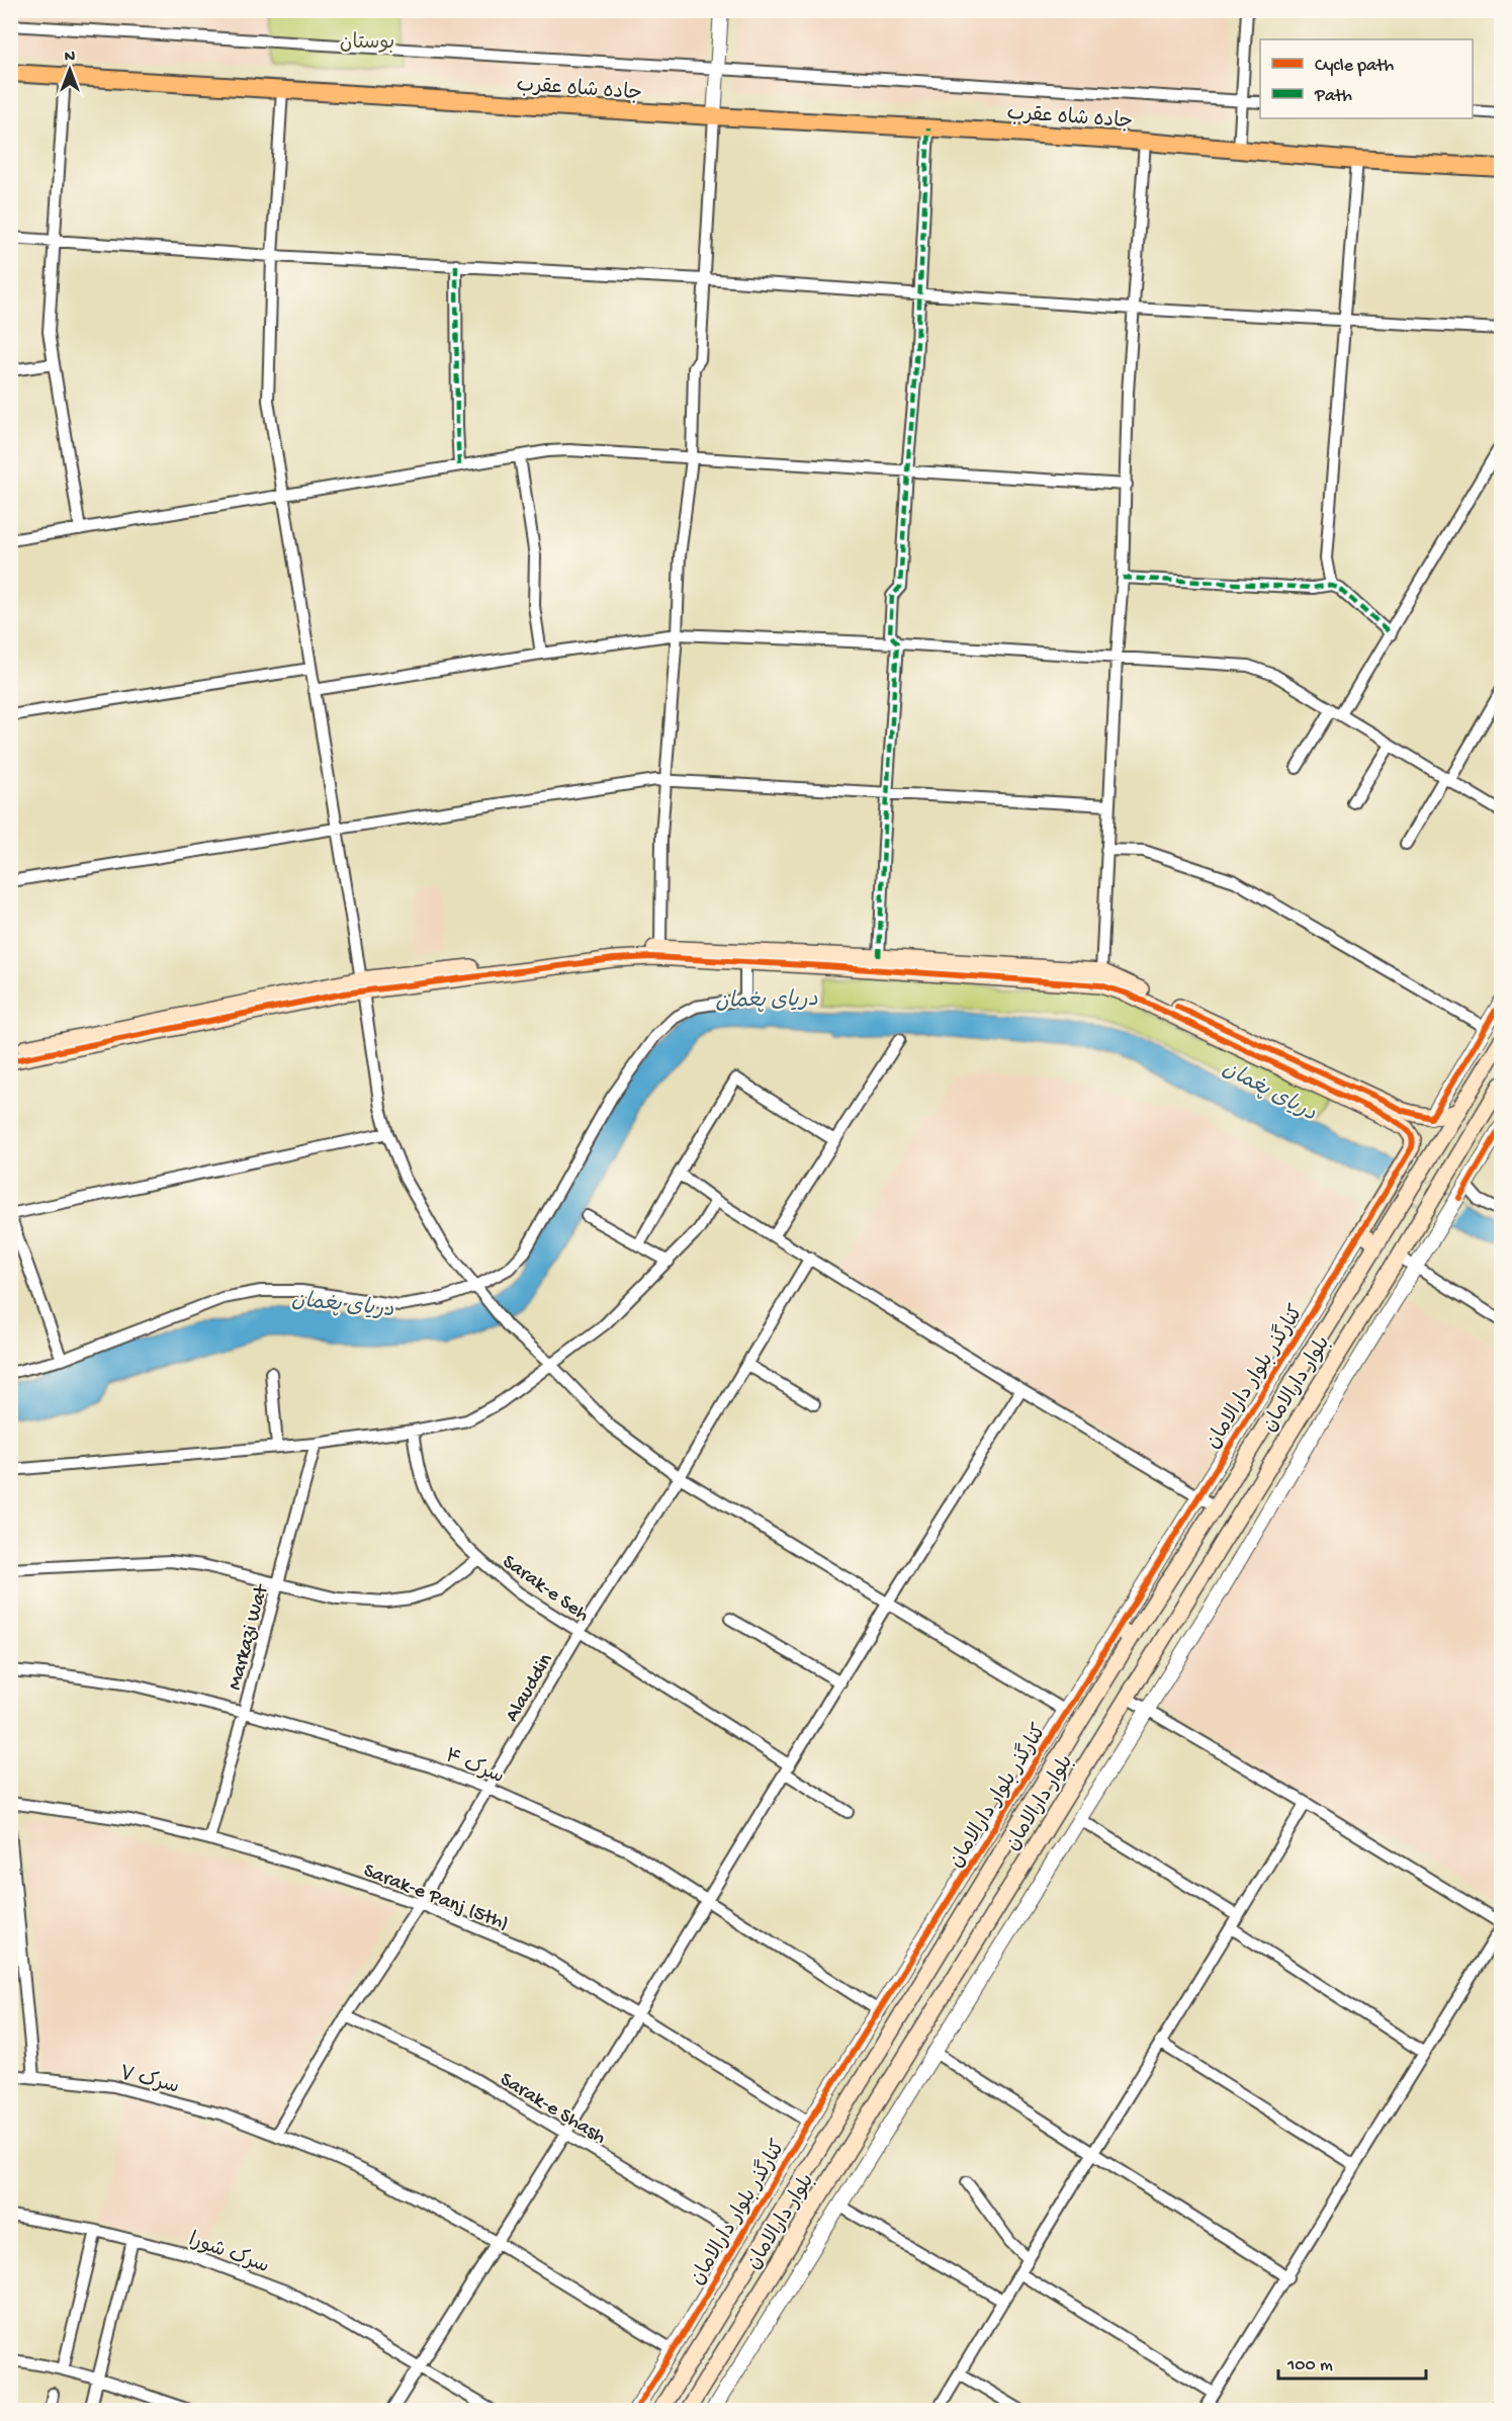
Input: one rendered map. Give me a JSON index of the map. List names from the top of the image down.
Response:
{
  "streets": {
    "highway": ["جاده شاه عقرب"],
    "main road": ["کنارگذر بلوار دارالامان", "بلوار دارالامان"],
    "street": [
      "Sarak-e Seh",
      "Markazi Wat",
      "Alauddin",
      "سرک ۴",
      "Sarak-e Panj (5th)",
      "سرک ۷",
      "Sarak-e Shash",
      "سرک شورا"
    ]
  },
  "crossings": [
    ["کنارگذر بلوار دارالامان", "سرک ۴"],
    ["کنارگذر بلوار دارالامان", "Sarak-e Panj (5th)"],
    ["کنارگذر بلوار دارالامان", "سرک ۷"],
    ["کنارگذر بلوار دارالامان", "Sarak-e Shash"],
    ["Sarak-e Seh", "Markazi Wat"],
    ["Sarak-e Seh", "Alauddin"],
    ["Markazi Wat", "سرک ۴"],
    ["Markazi Wat", "Sarak-e Panj (5th)"],
    ["Alauddin", "سرک ۴"],
    ["Alauddin", "Sarak-e Panj (5th)"],
    ["Alauddin", "سرک ۷"],
    ["Alauddin", "Sarak-e Shash"]
  ],
  "water": ["دریای پغمان"],
  "parks": ["بوستان"],
  "legend": ["Cycle path", "Path"],
  "scale_bar": "100 m",
  "north": "top"
}
